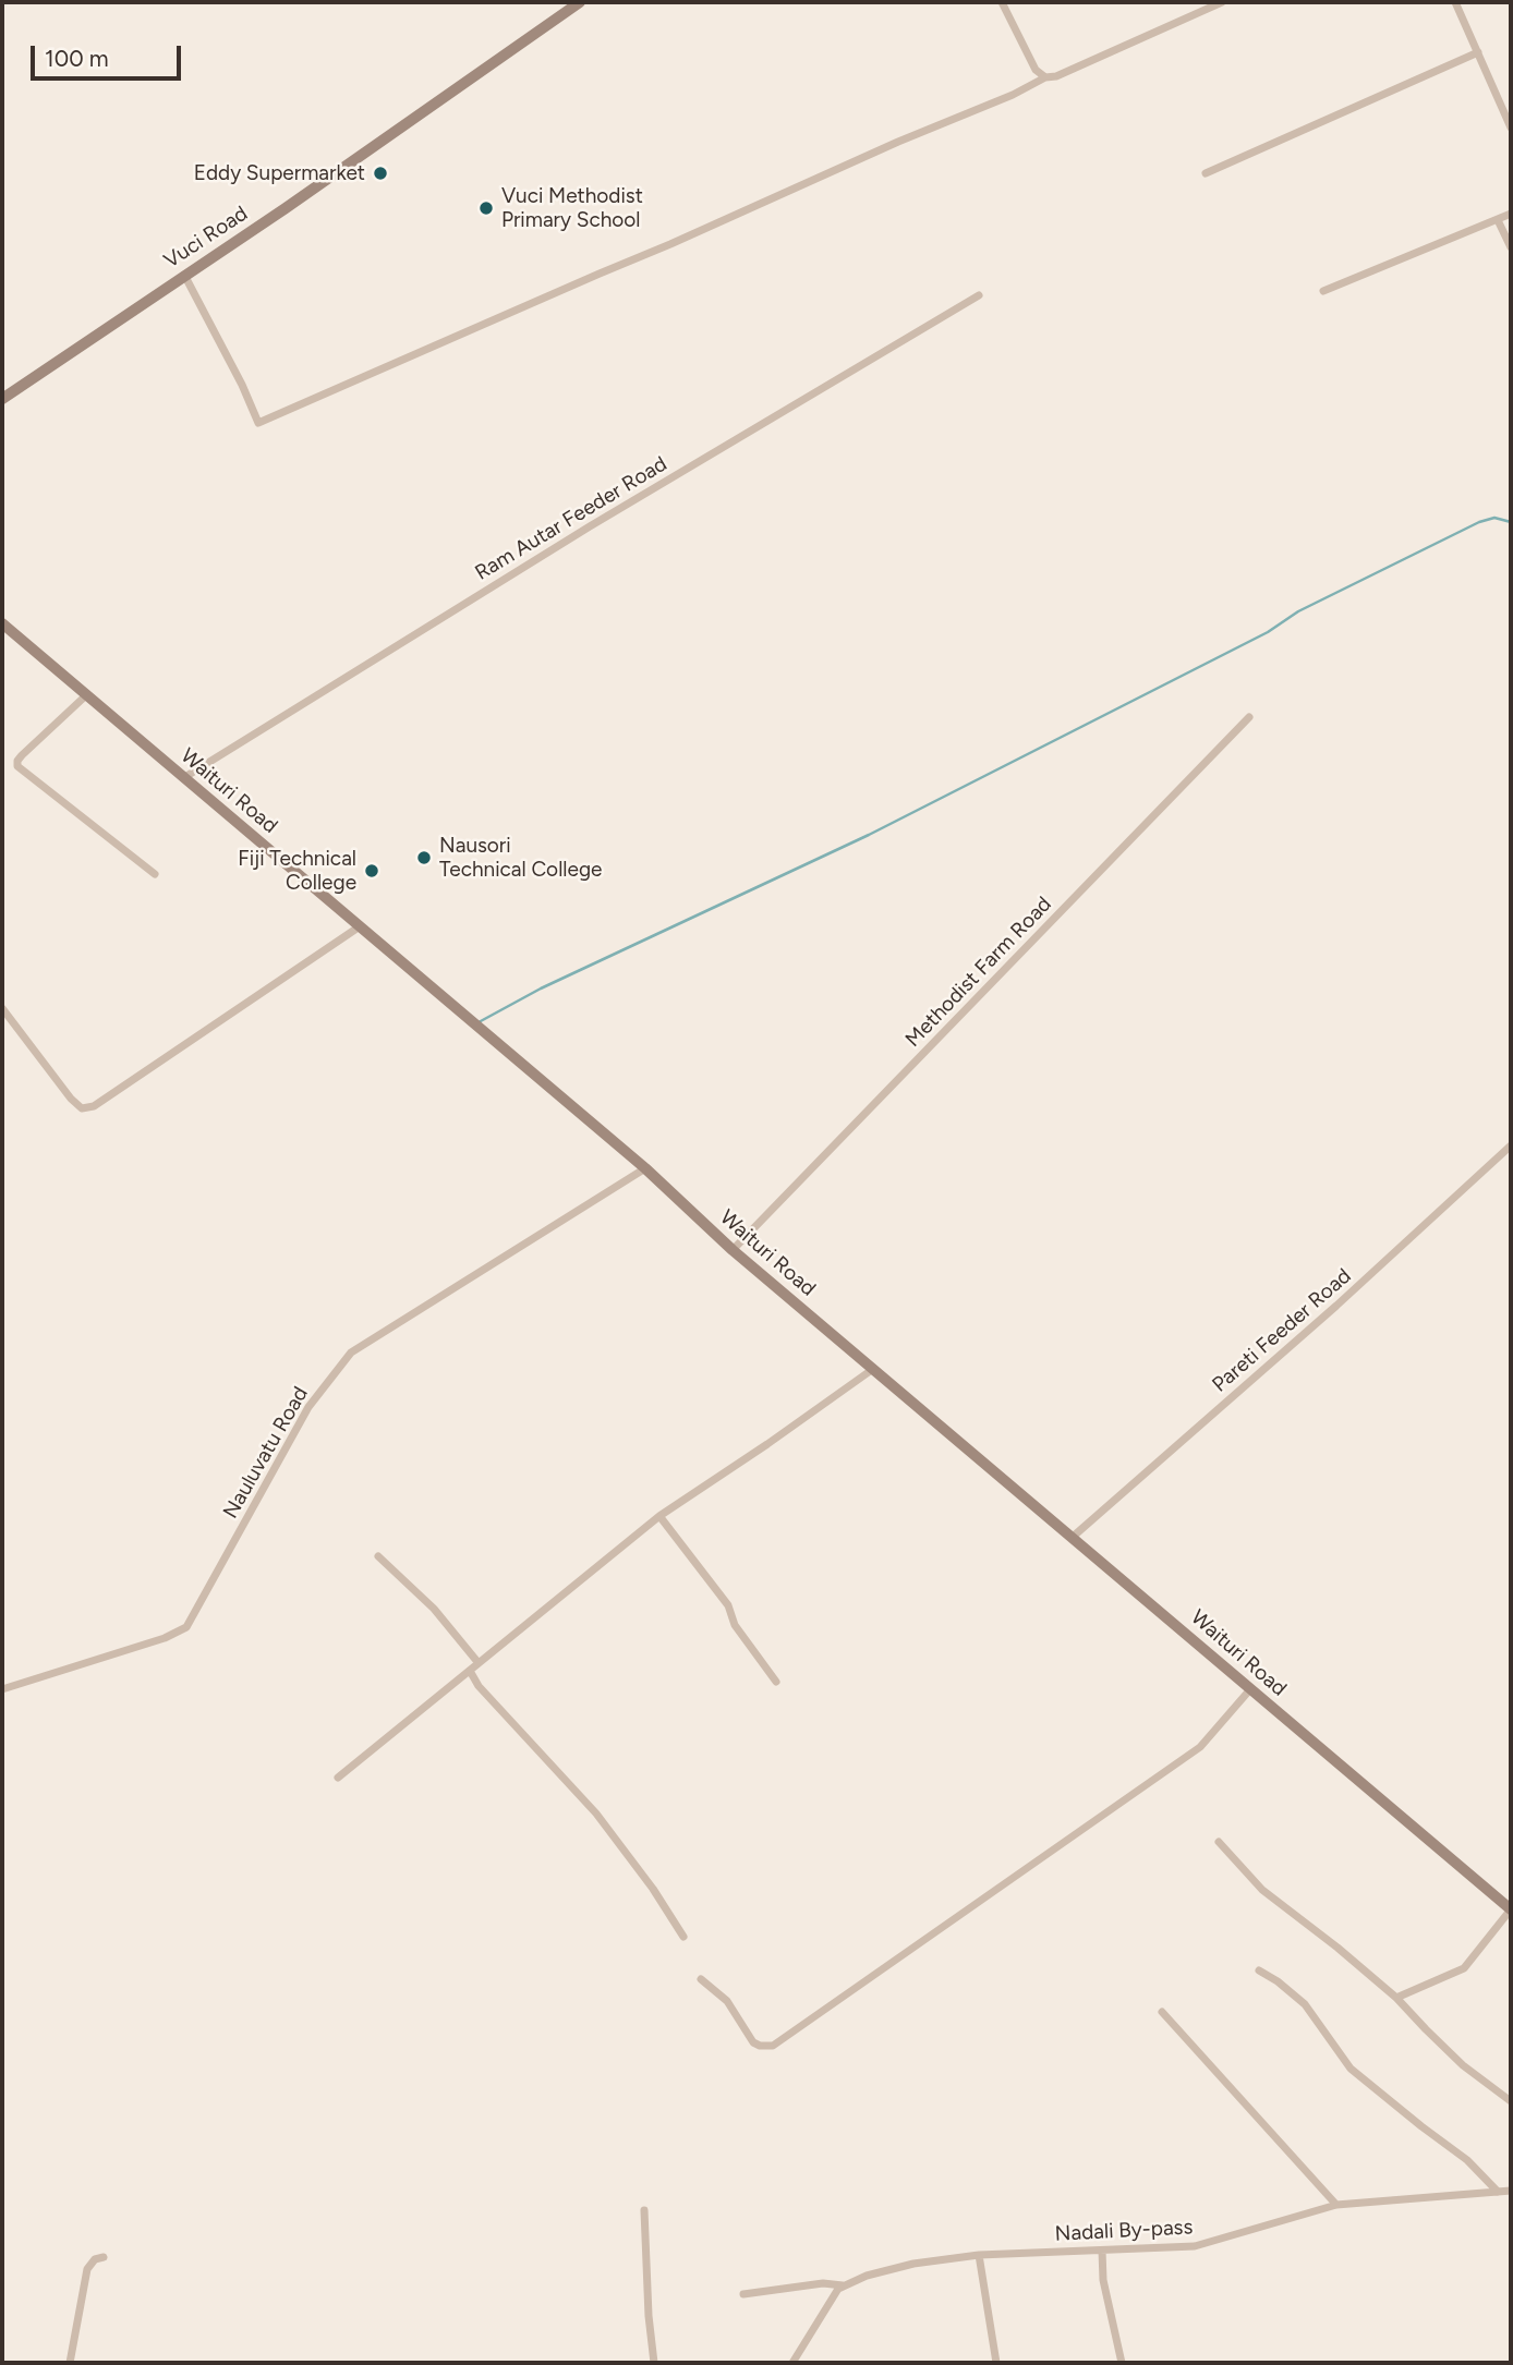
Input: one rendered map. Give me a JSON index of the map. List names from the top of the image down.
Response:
{
  "streets": {
    "main road": ["Vuci Road", "Waituri Road"],
    "street": [
      "Ram Autar Feeder Road",
      "Methodist Farm Road",
      "Pareti Feeder Road",
      "Nauluvatu Road",
      "Nadali By-pass"
    ]
  },
  "crossings": [
    ["Ram Autar Feeder Road", "Waituri Road"],
    ["Waituri Road", "Methodist Farm Road"],
    ["Waituri Road", "Pareti Feeder Road"],
    ["Waituri Road", "Nauluvatu Road"]
  ],
  "places": [
    "Eddy Supermarket",
    "Vuci Methodist Primary School",
    "Nausori Technical College",
    "Fiji Technical College"
  ],
  "scale_bar": "100 m"
}
